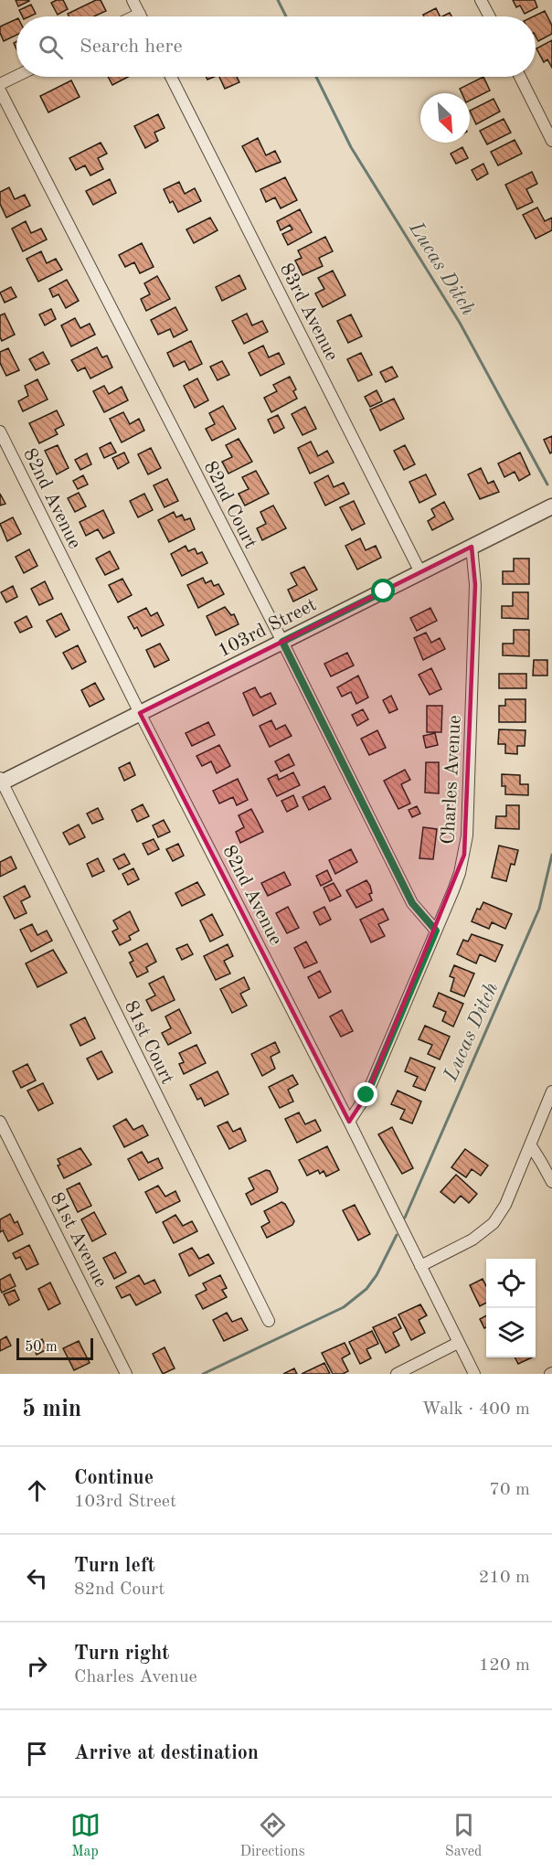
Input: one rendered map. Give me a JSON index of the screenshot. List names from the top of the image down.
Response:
{
  "streets": {
    "street": [
      "83rd Avenue",
      "82nd Avenue",
      "82nd Court",
      "103rd Street",
      "Charles Avenue",
      "81st Court",
      "81st Avenue"
    ]
  },
  "crossings": [
    ["83rd Avenue", "103rd Street"],
    ["82nd Avenue", "103rd Street"],
    ["82nd Avenue", "Charles Avenue"],
    ["82nd Court", "103rd Street"],
    ["82nd Court", "Charles Avenue"],
    ["103rd Street", "Charles Avenue"],
    ["103rd Street", "81st Court"]
  ],
  "water": ["Lucas Ditch"],
  "scale_bar": "50 m",
  "north": "bottom right",
  "page": {
    "search": "Search here",
    "scale": "50 m",
    "heading": ["5 min", "Walk · 400 m"],
    "list": [
      ["Continue", "103rd Street", "70 m"],
      ["Turn left", "82nd Court", "210 m"],
      ["Turn right", "Charles Avenue", "120 m"],
      "Arrive at destination"
    ],
    "nav": ["Map", "Directions", "Saved"]
  }
}
